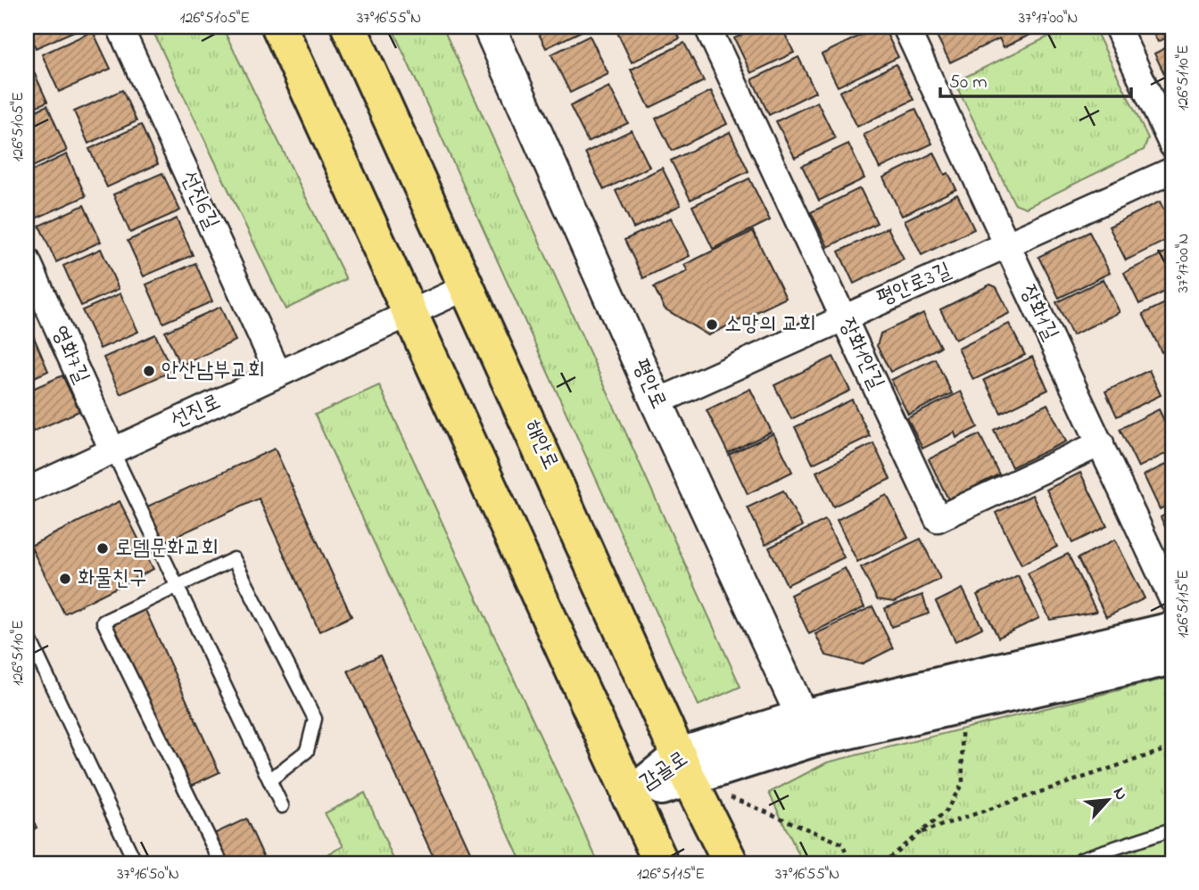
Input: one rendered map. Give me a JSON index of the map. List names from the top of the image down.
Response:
{
  "streets": {
    "main road": ["해안로", "감골로"],
    "street": [
      "선진6길",
      "평안로3길",
      "장화1길",
      "장화1안길",
      "영화7길",
      "평안로",
      "선진로"
    ]
  },
  "crossings": [
    ["선진6길", "선진로"],
    ["평안로3길", "장화1길"],
    ["평안로3길", "장화1안길"],
    ["평안로3길", "평안로"],
    ["장화1길", "장화1안길"],
    ["영화7길", "선진로"],
    ["평안로", "감골로"],
    ["선진로", "해안로"],
    ["해안로", "감골로"]
  ],
  "places": [
    "소망의 교회",
    "안산남부교회",
    "로뎀문화교회",
    "화물친구"
  ],
  "scale_bar": "50 m",
  "north": "top right",
  "coordinates": [
    "126°51'05\"E",
    "37°16'55\"N",
    "37°17'00\"N",
    "126°51'10\"E",
    "126°51'15\"E",
    "37°16'50\"N"
  ]
}
